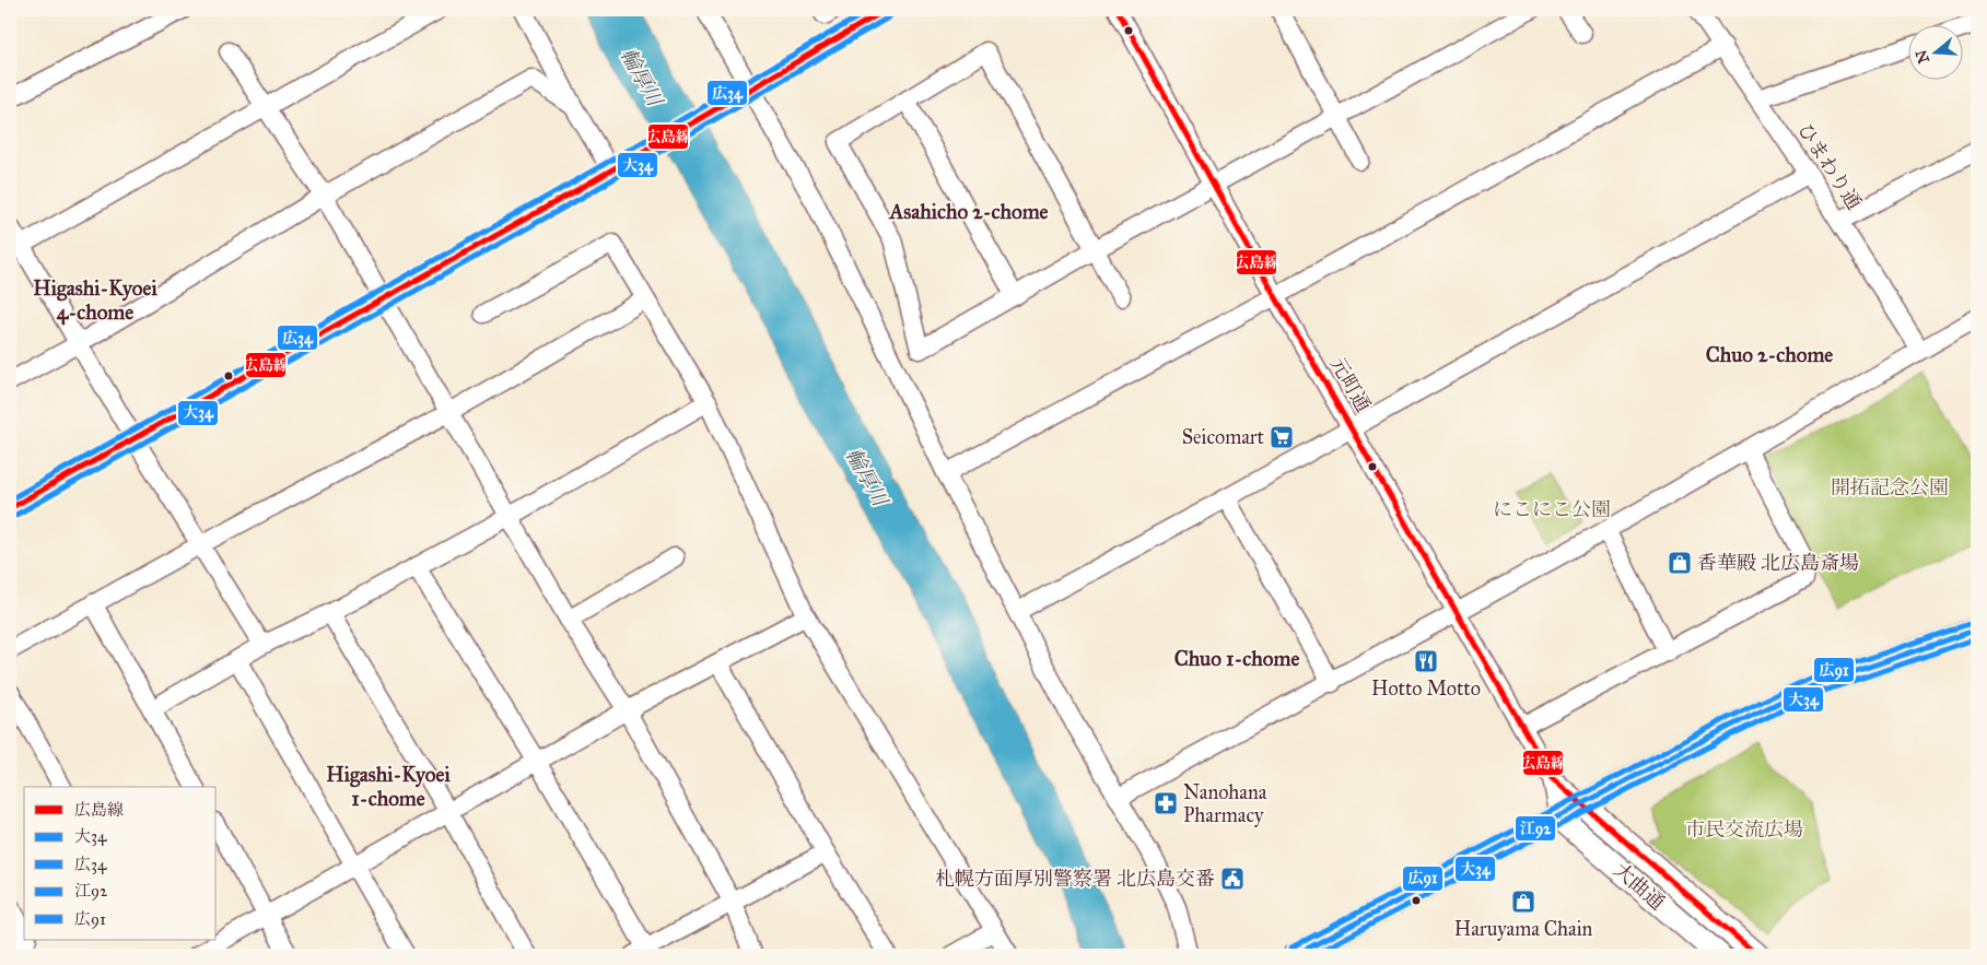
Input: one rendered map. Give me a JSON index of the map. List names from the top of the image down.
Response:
{
  "streets": {
    "main road": ["大曲通"],
    "street": ["ひまわり通", "元町通"]
  },
  "districts": [
    "Asahicho 2-chome",
    "Higashi-Kyoei 4-chome",
    "Chuo 2-chome",
    "Chuo 1-chome",
    "Higashi-Kyoei 1-chome"
  ],
  "water": ["輪厚川"],
  "parks": ["開拓記念公園", "にこにこ公園", "市民交流広場"],
  "places": {
    "supermarket": ["Seicomart"],
    "shop": ["香華殿 北広島斎場", "Haruyama Chain"],
    "restaurant": ["Hotto Motto"],
    "pharmacy": ["Nanohana Pharmacy"],
    "public building": ["札幌方面厚別警察署 北広島交番"]
  },
  "lines": [
    "transit line 広島線",
    "transit line 広34",
    "transit line 大34",
    "transit line 広91",
    "transit line 江92"
  ],
  "legend": [
    "広島線",
    "大34",
    "広34",
    "江92",
    "広91"
  ],
  "north": "left"
}
